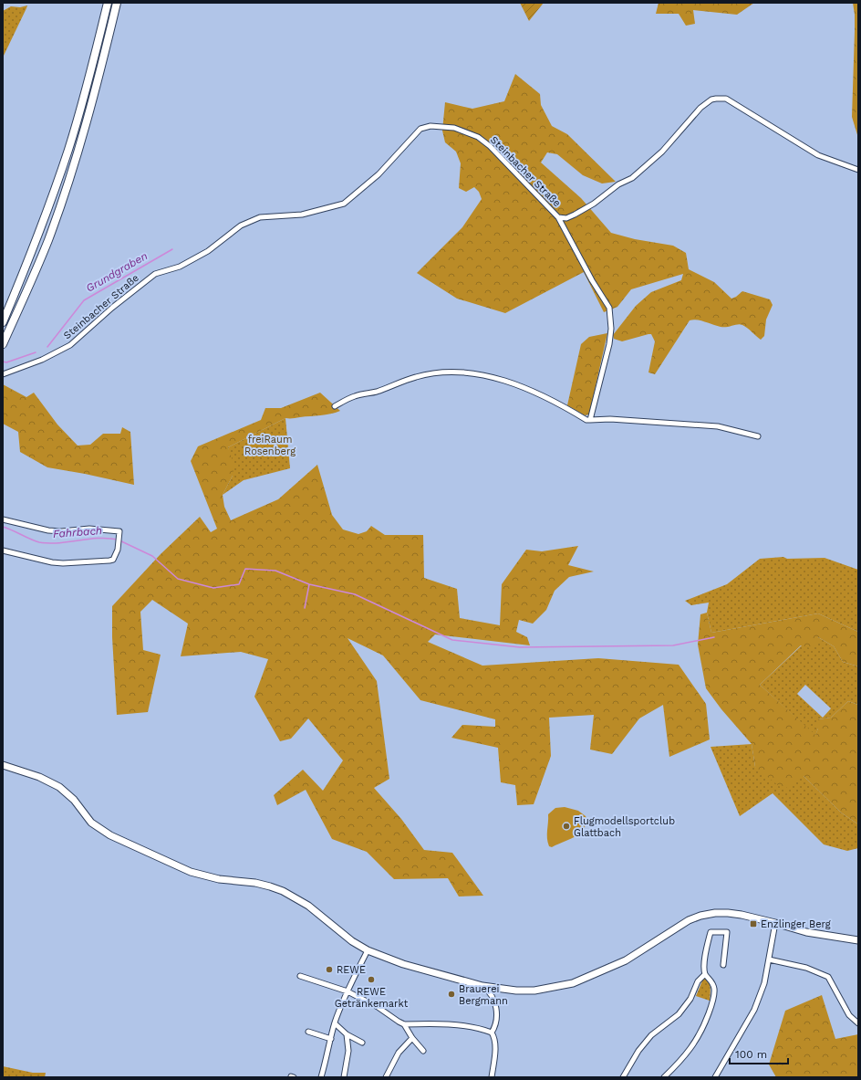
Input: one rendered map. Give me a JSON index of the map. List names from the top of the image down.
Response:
{
  "streets": {
    "street": ["Steinbacher Straße"]
  },
  "water": ["Grundgraben", "Fahrbach"],
  "parks": ["freiRaum Rosenberg"],
  "places": {
    "other": [
      "Flugmodellsportclub Glattbach",
      "REWE",
      "REWE Getränkemarkt",
      "Brauerei Bergmann"
    ],
    "transit": ["Enzlinger Berg"]
  },
  "scale_bar": "100 m"
}
